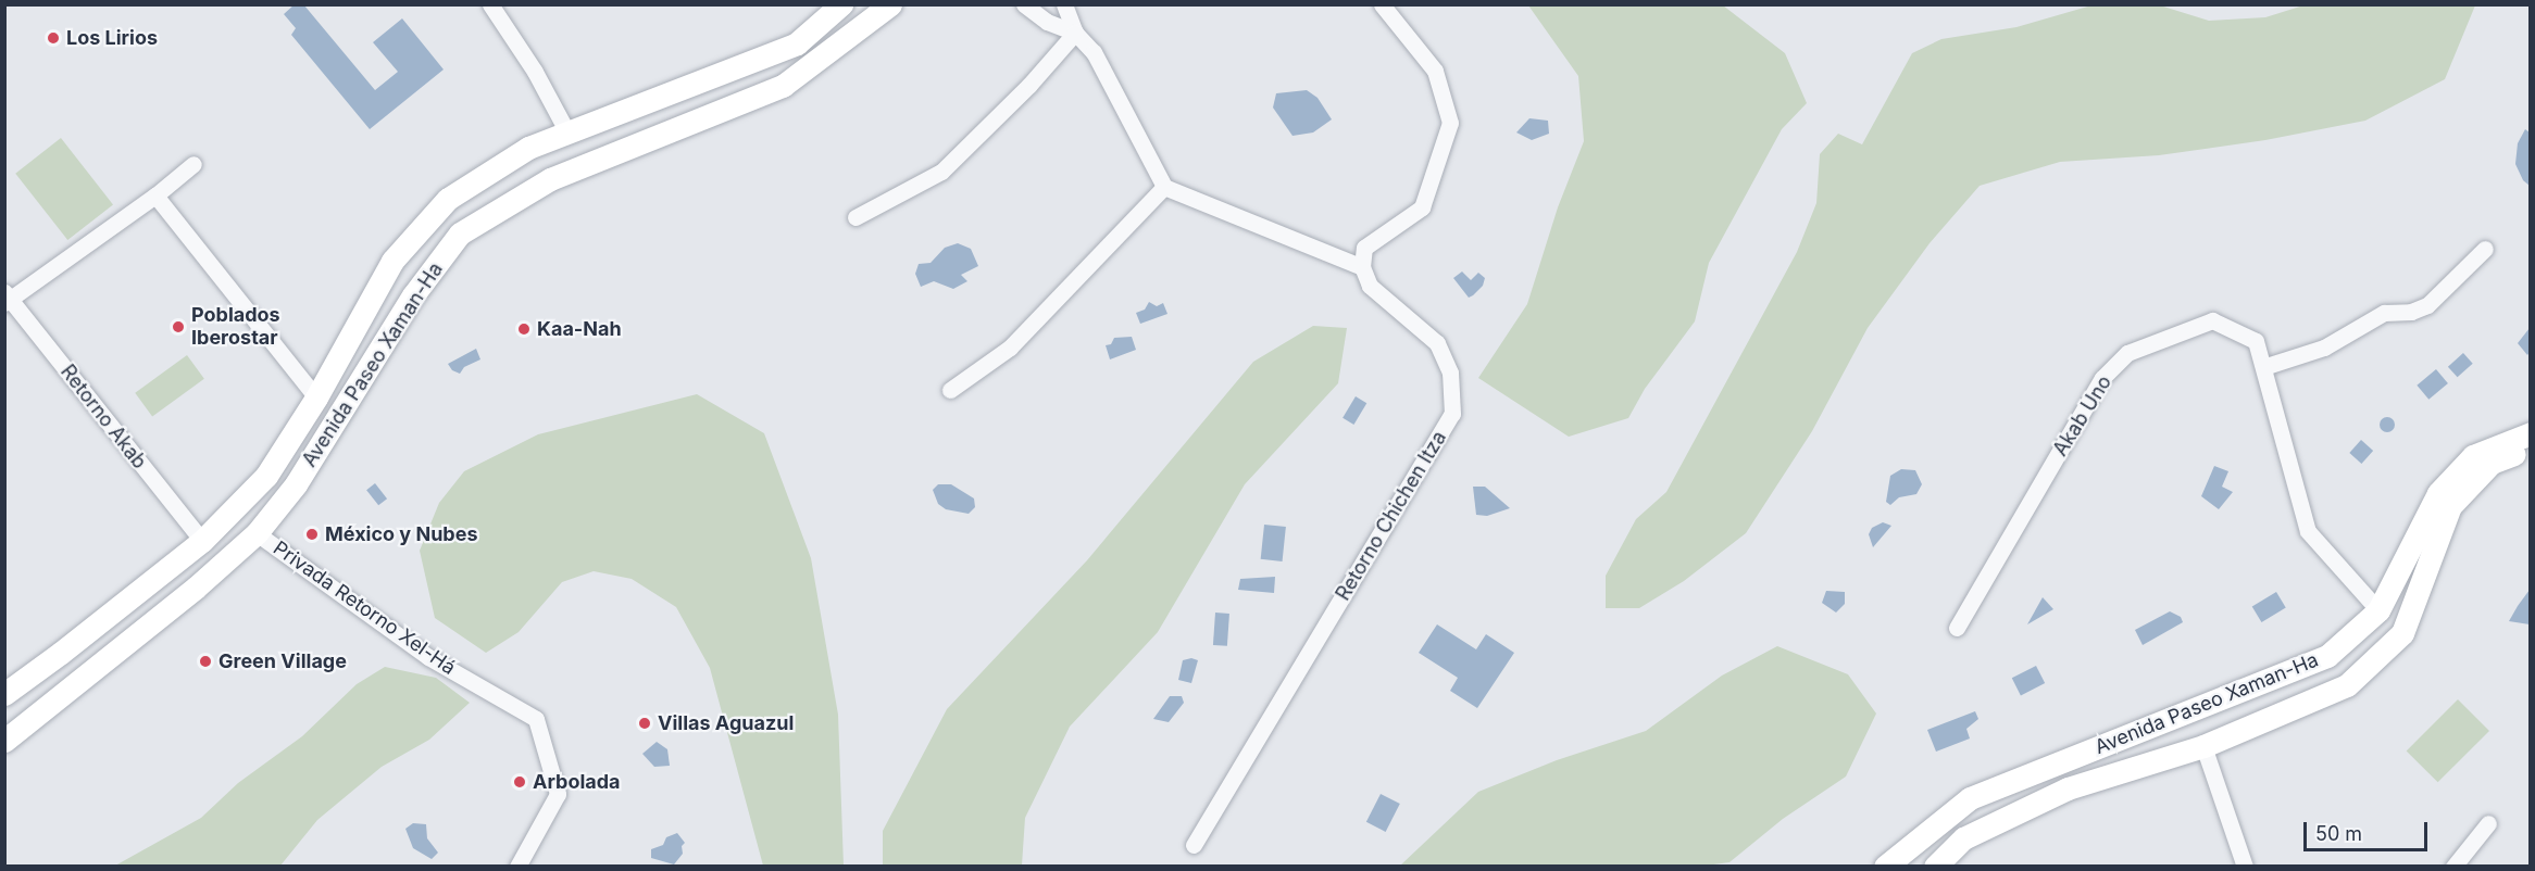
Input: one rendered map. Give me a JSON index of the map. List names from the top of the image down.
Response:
{
  "streets": {
    "main road": ["Avenida Paseo Xaman-Ha"],
    "street": [
      "Akab Uno",
      "Retorno Akab",
      "Retorno Chichen Itza",
      "Privada Retorno Xel-Há"
    ]
  },
  "crossings": [
    ["Avenida Paseo Xaman-Ha", "Akab Uno"],
    ["Avenida Paseo Xaman-Ha", "Retorno Akab"],
    ["Avenida Paseo Xaman-Ha", "Privada Retorno Xel-Há"]
  ],
  "places": [
    "Los Lirios",
    "Poblados Iberostar",
    "Kaa-Nah",
    "México y Nubes",
    "Green Village",
    "Villas Aguazul",
    "Arbolada"
  ],
  "scale_bar": "50 m"
}
